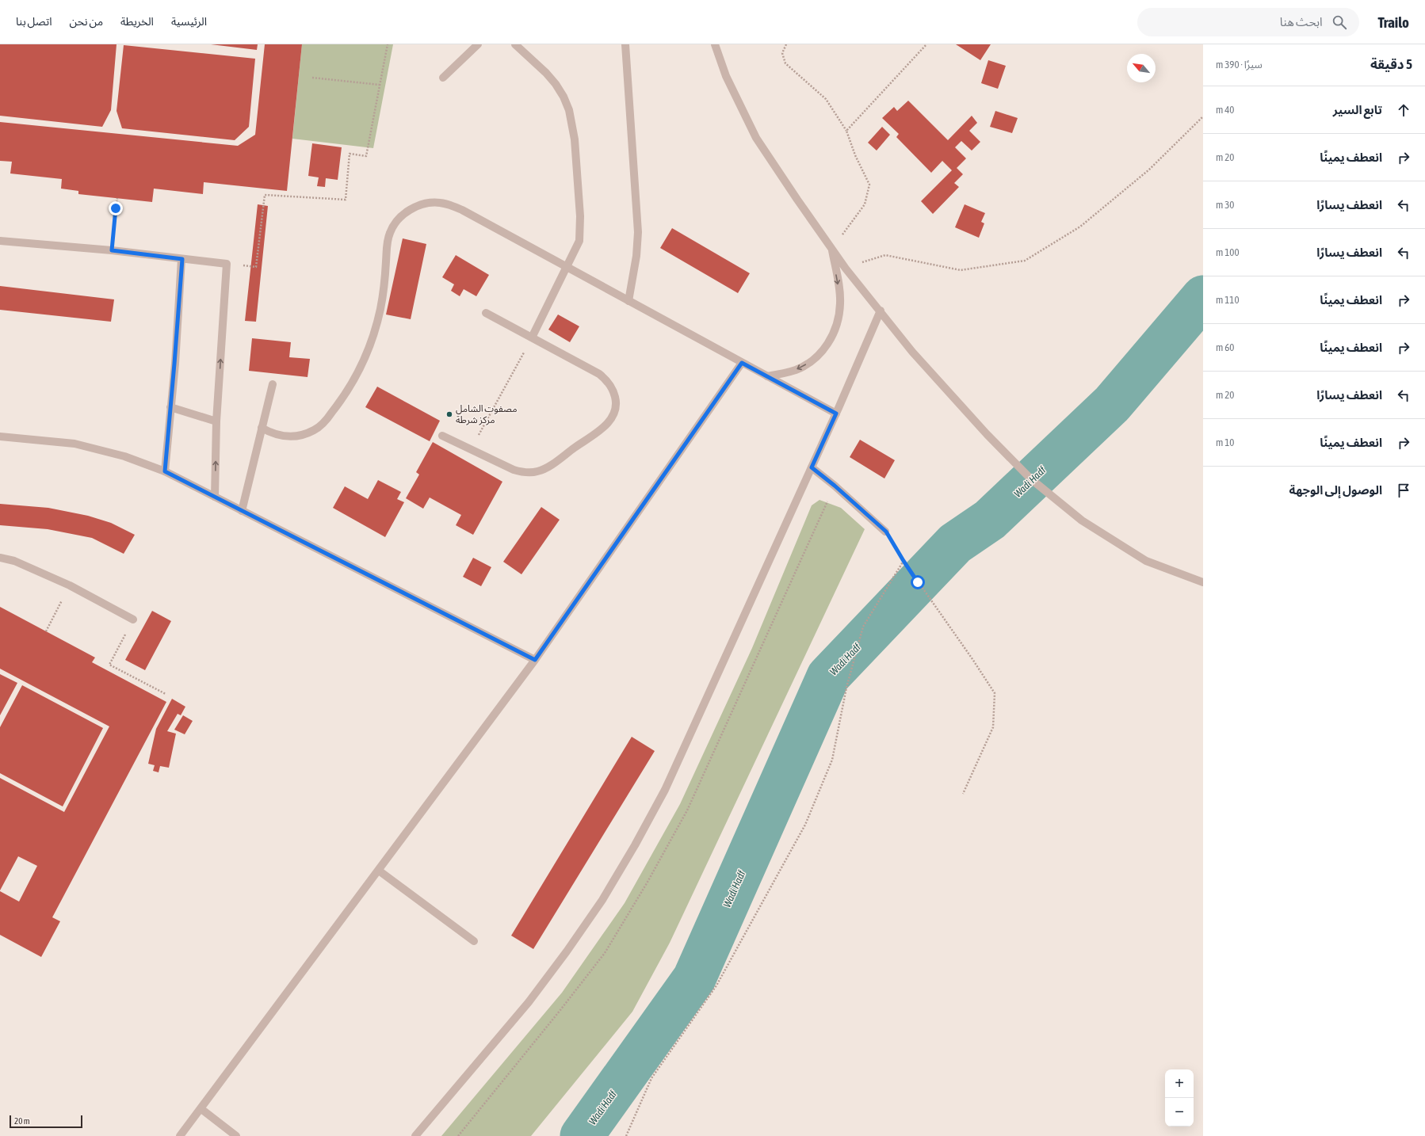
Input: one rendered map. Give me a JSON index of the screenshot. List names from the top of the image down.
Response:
{
  "water": ["Wadi Hadf"],
  "places": ["مصفوت الشامل مركز شرطة"],
  "scale_bar": "20 m",
  "north": "top left",
  "page": {
    "header": "Trailo",
    "search": "ابحث هنا",
    "nav": [
      "الرئيسية",
      "الخريطة",
      "من نحن",
      "اتصل بنا"
    ],
    "heading": ["5 دقيقة", "سيرًا · 390 m"],
    "list": [
      ["تابع السير", "40 m"],
      ["انعطف يمينًا", "20 m"],
      ["انعطف يسارًا", "30 m"],
      ["انعطف يسارًا", "100 m"],
      ["انعطف يمينًا", "110 m"],
      ["انعطف يمينًا", "60 m"],
      ["انعطف يسارًا", "20 m"],
      ["انعطف يمينًا", "10 m"],
      "الوصول إلى الوجهة"
    ],
    "map_buttons": ["+", "−"],
    "scale": "20 m"
  }
}
